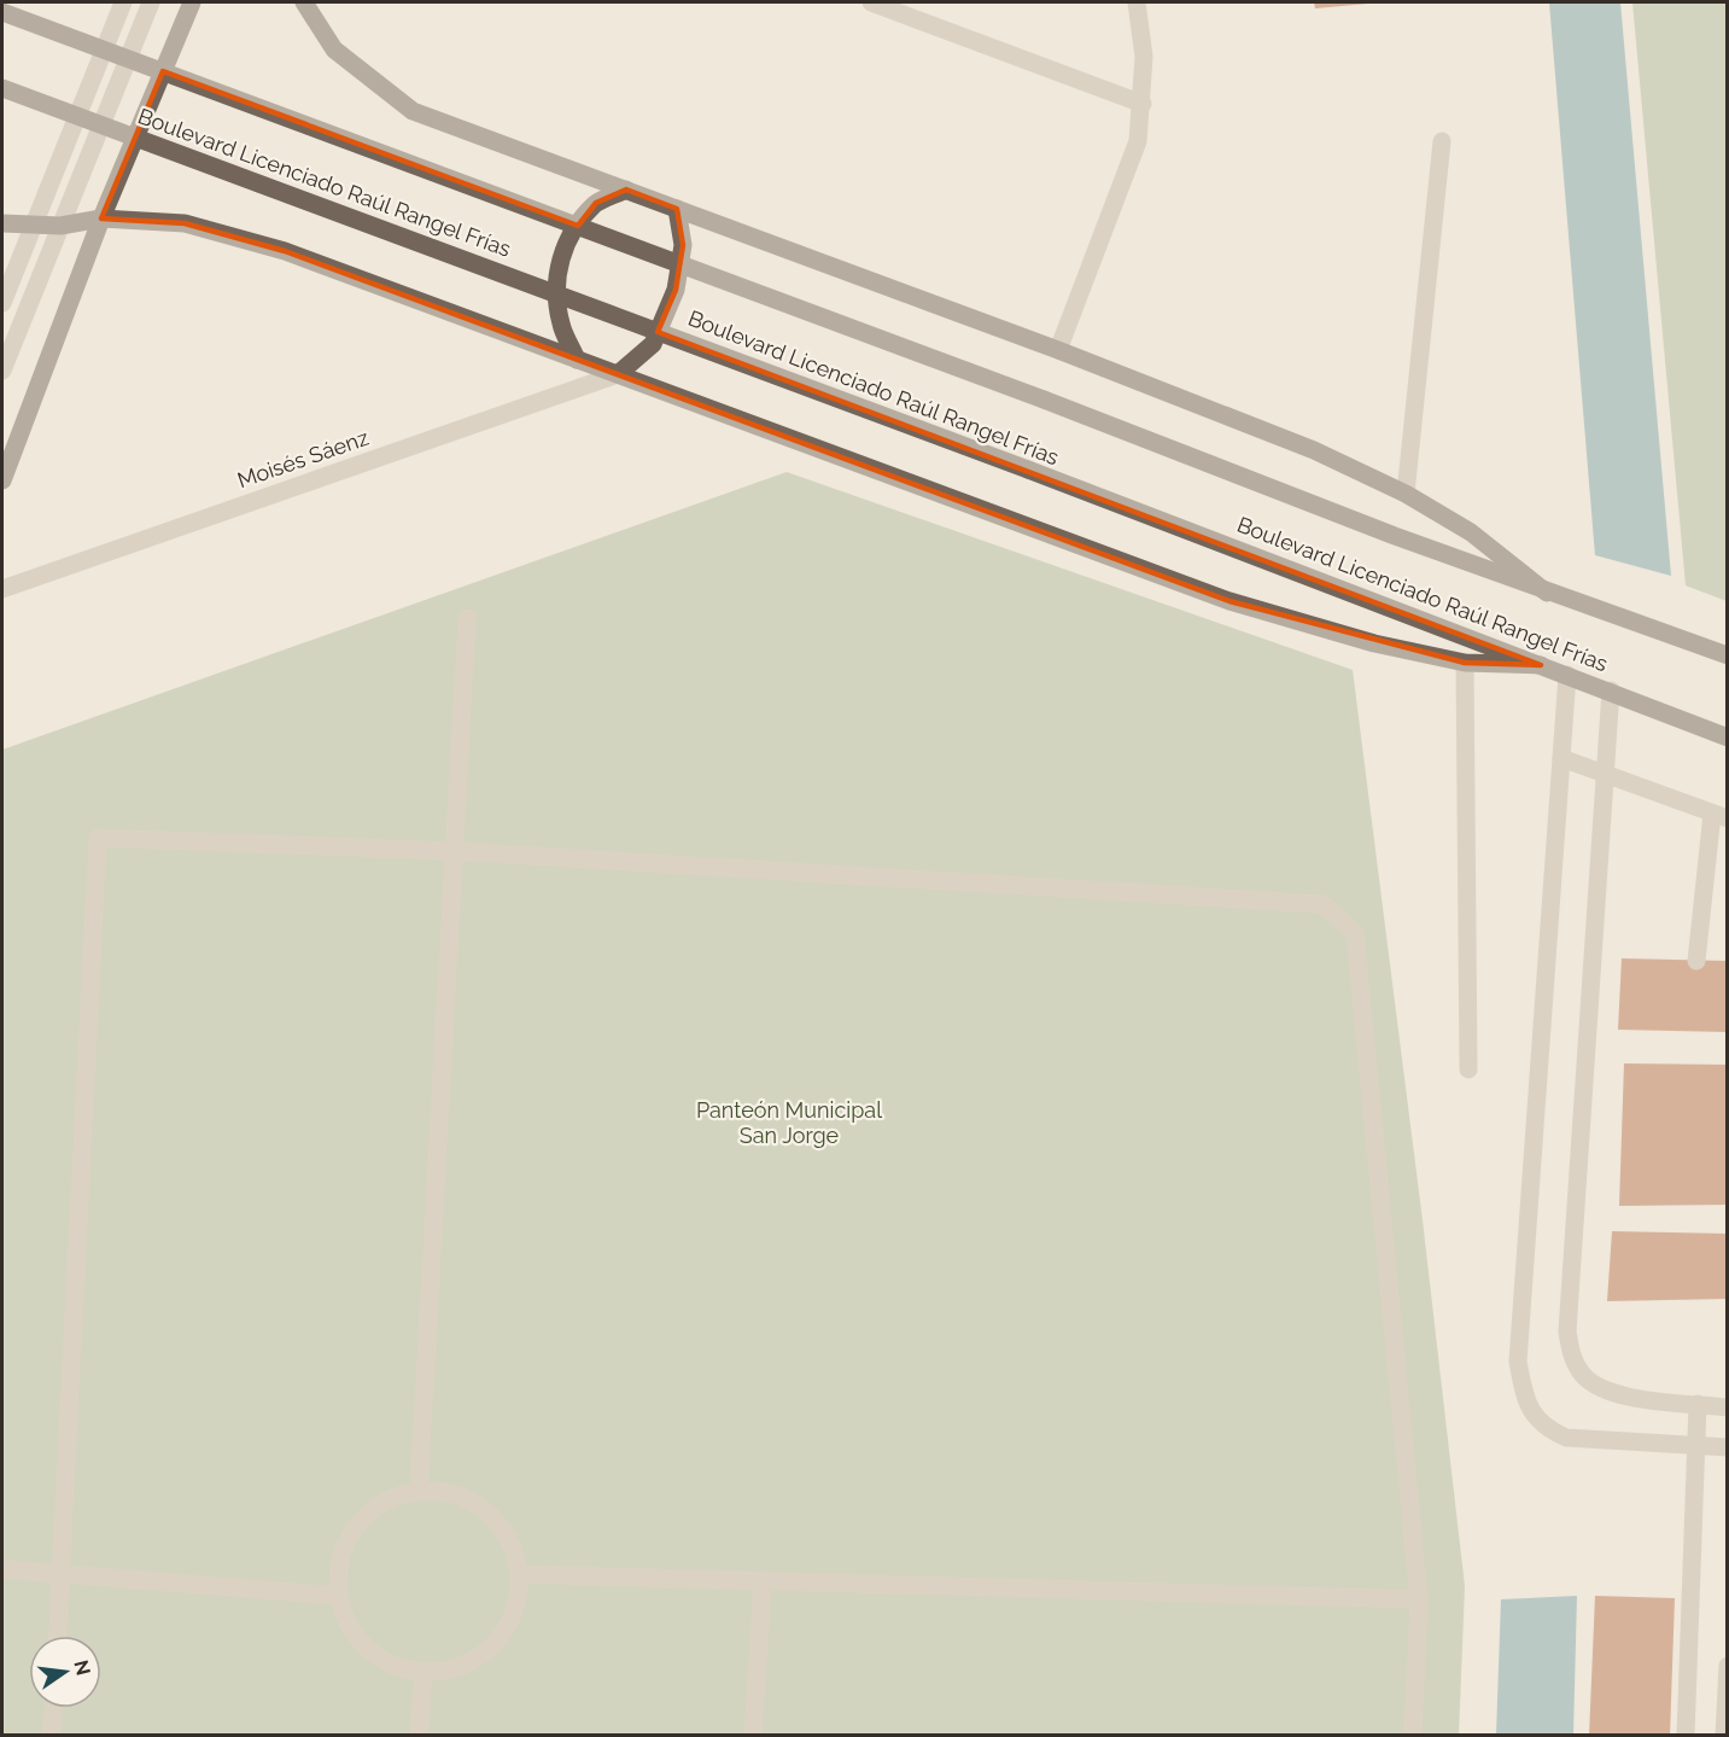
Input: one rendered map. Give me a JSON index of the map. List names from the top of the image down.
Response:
{
  "streets": {
    "main road": ["Boulevard Licenciado Raúl Rangel Frías"],
    "street": ["Moisés Sáenz"]
  },
  "parks": ["Panteón Municipal San Jorge"],
  "north": "right"
}
